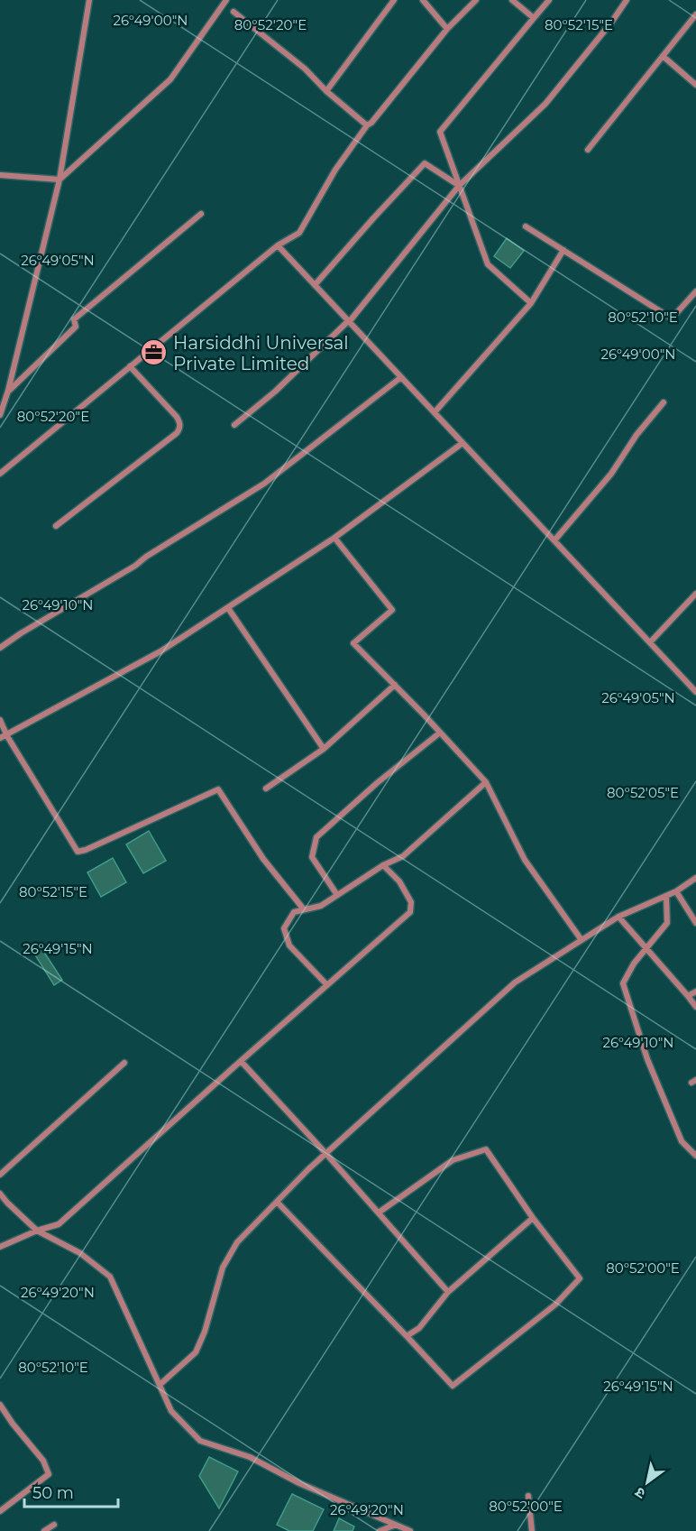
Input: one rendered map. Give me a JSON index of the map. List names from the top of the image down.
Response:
{
  "places": {
    "office": ["Harsiddhi Universal Private Limited"]
  },
  "scale_bar": "50 m",
  "north": "bottom left",
  "coordinates": [
    "26°49'00\"N",
    "80°52'20\"E",
    "80°52'15\"E",
    "26°49'05\"N",
    "80°52'10\"E",
    "26°49'10\"N",
    "80°52'05\"E",
    "26°49'15\"N",
    "80°52'00\"E",
    "26°49'20\"N"
  ]
}
